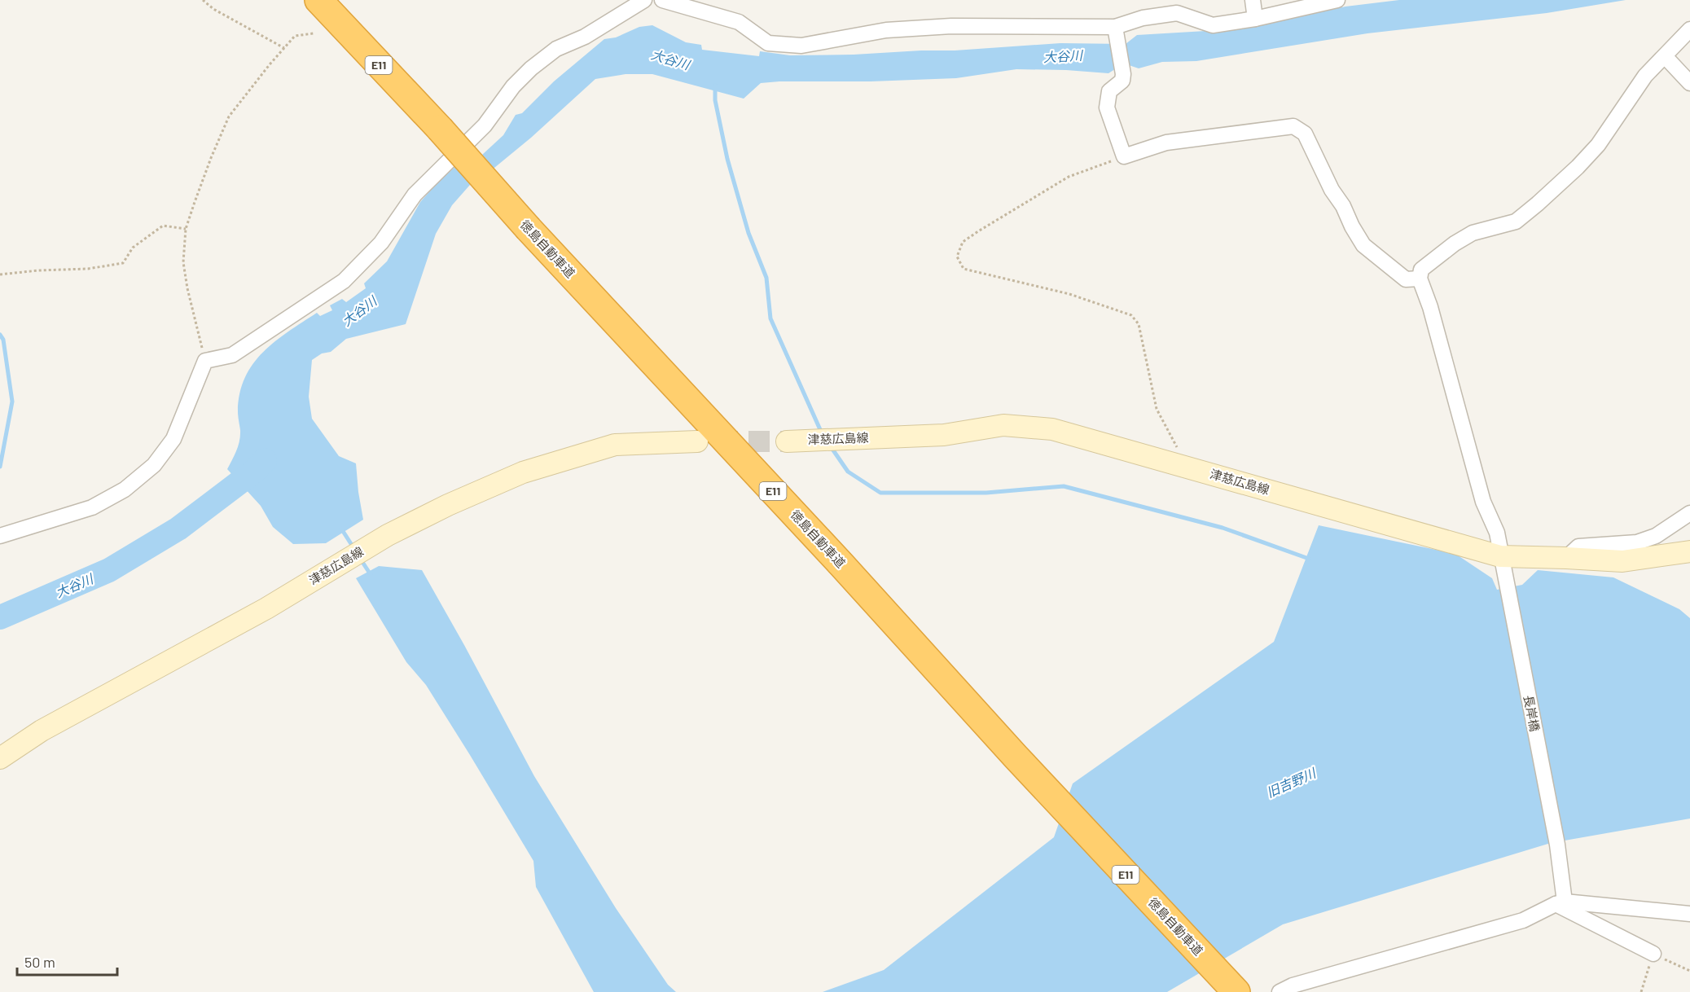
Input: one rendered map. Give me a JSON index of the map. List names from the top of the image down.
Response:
{
  "streets": {
    "highway": ["E11", "徳島自動車道"],
    "main road": ["津慈広島線"],
    "street": ["長岸橋"]
  },
  "crossings": [
    ["津慈広島線", "長岸橋"]
  ],
  "water": ["大谷川", "旧吉野川"],
  "scale_bar": "50 m"
}
